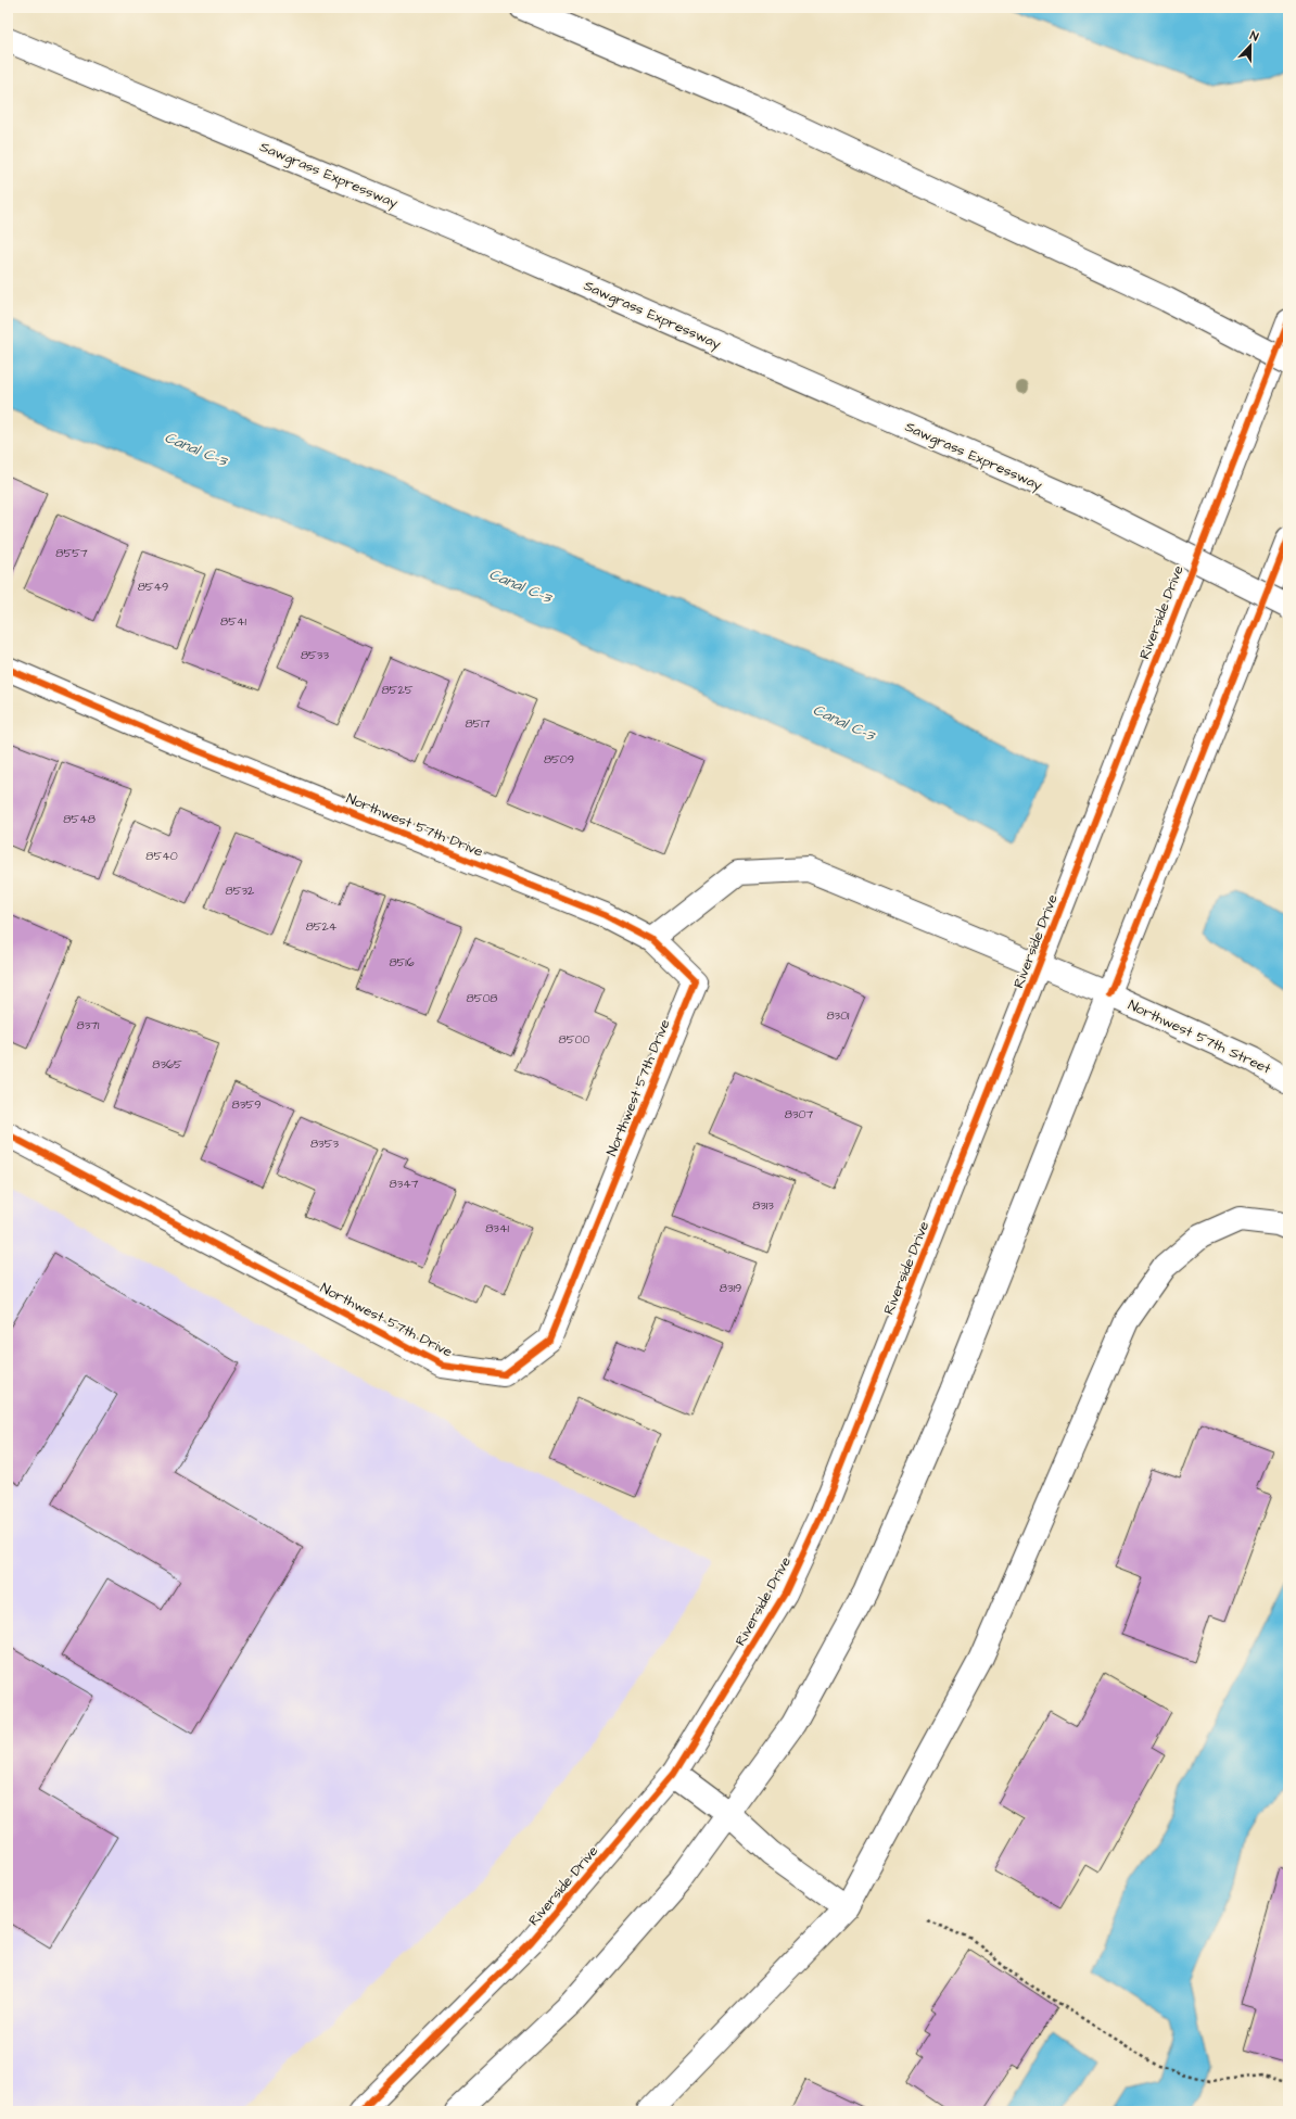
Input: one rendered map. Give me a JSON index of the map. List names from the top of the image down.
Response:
{
  "streets": {
    "main road": [
      "Sawgrass Expressway",
      "Riverside Drive",
      "Northwest 57th Drive",
      "Northwest 57th Street"
    ]
  },
  "water": ["Canal C-3"],
  "house_numbers": [
    "8557",
    "8549",
    "8541",
    "8533",
    "8525",
    "8517",
    "8509",
    "8548",
    "8540",
    "8532",
    "8524",
    "8516",
    "8508",
    "8301",
    "8371",
    "8500",
    "8365",
    "8359",
    "8307",
    "8353",
    "8347",
    "8313",
    "8341",
    "8319"
  ],
  "north": "top"
}
